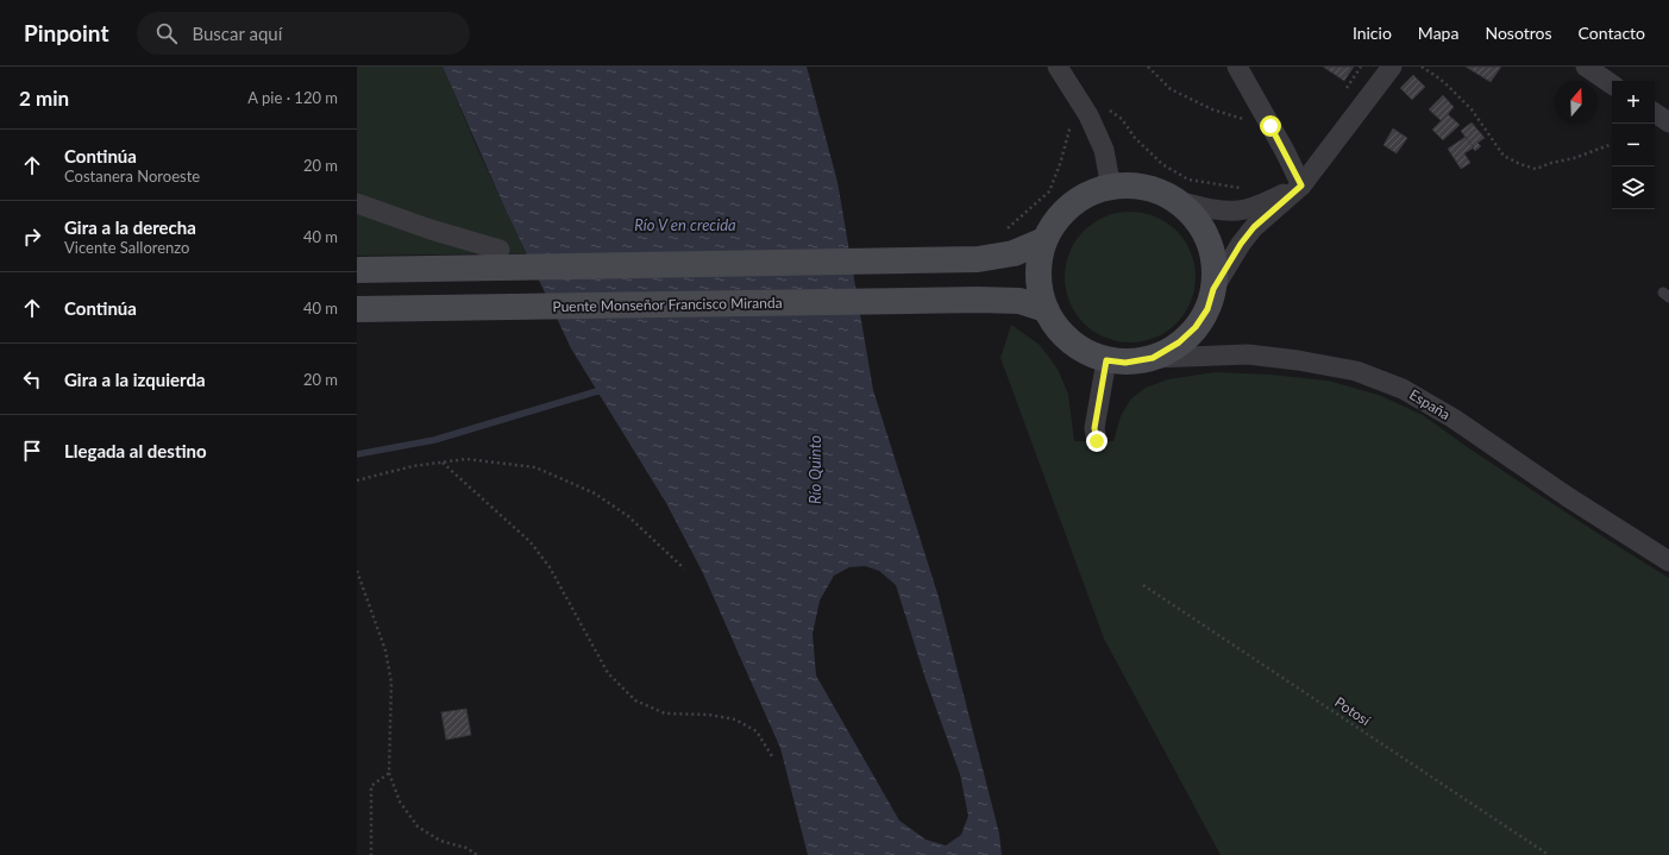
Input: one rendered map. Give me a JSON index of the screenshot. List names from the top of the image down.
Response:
{
  "streets": {
    "street": ["Puente Monseñor Francisco Miranda", "España"],
    "path": ["Potosí"]
  },
  "water": ["Río V en crecida", "Río Quinto"],
  "north": "top",
  "page": {
    "header": "Pinpoint",
    "search": "Buscar aquí",
    "nav": [
      "Inicio",
      "Mapa",
      "Nosotros",
      "Contacto"
    ],
    "heading": ["2 min", "A pie · 120 m"],
    "map_buttons": ["+", "−"],
    "list": [
      ["Continúa", "Costanera Noroeste", "20 m"],
      ["Gira a la derecha", "Vicente Sallorenzo", "40 m"],
      ["Continúa", "40 m"],
      ["Gira a la izquierda", "20 m"],
      "Llegada al destino"
    ]
  }
}
